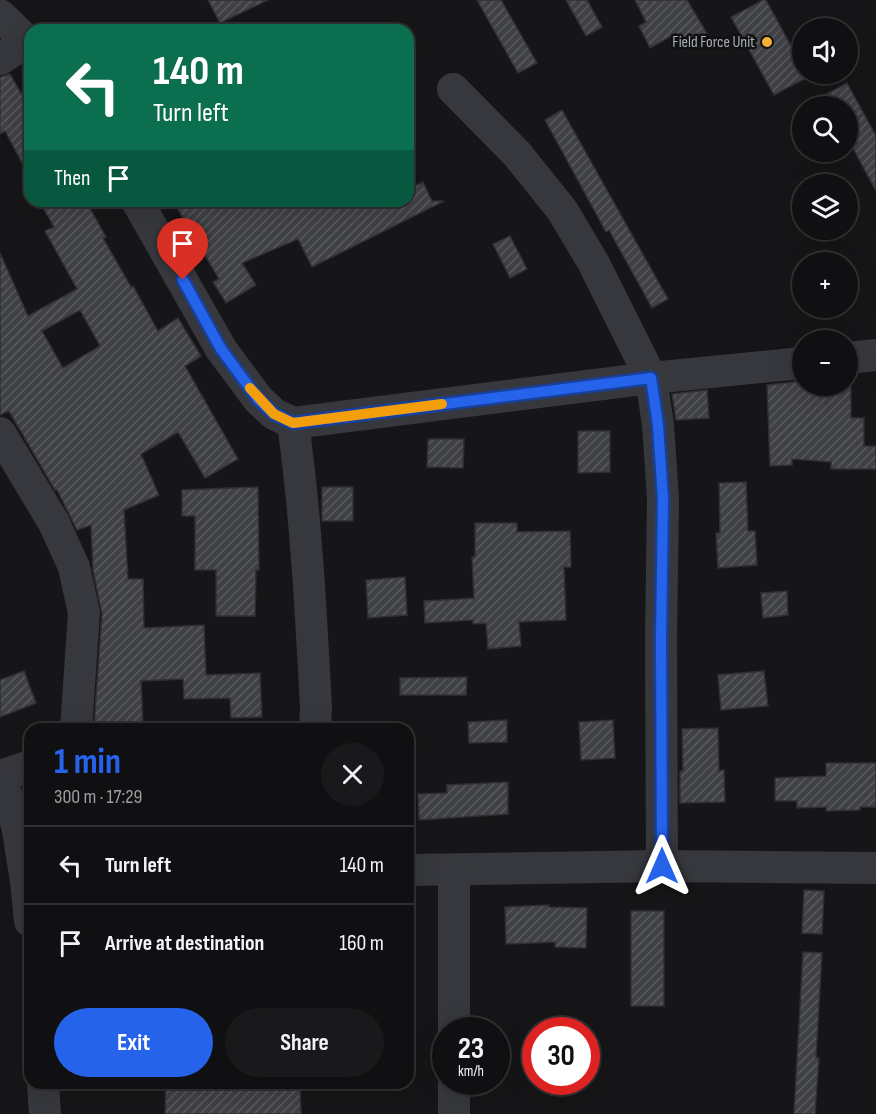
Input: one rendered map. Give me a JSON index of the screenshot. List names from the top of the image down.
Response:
{
  "places": ["Field Force Unit"],
  "page": {
    "map_buttons": ["+", "−"],
    "turn": ["140 m", "Turn left"],
    "then": "Then",
    "heading": ["1 min", "300 m · 17:29"],
    "list": [
      {
        "name": "Turn left",
        "value": "140 m"
      },
      {
        "name": "Arrive at destination",
        "value": "160 m"
      }
    ],
    "buttons": ["Exit", "Share"],
    "speed": "23 km/h",
    "limit": "30"
  }
}
